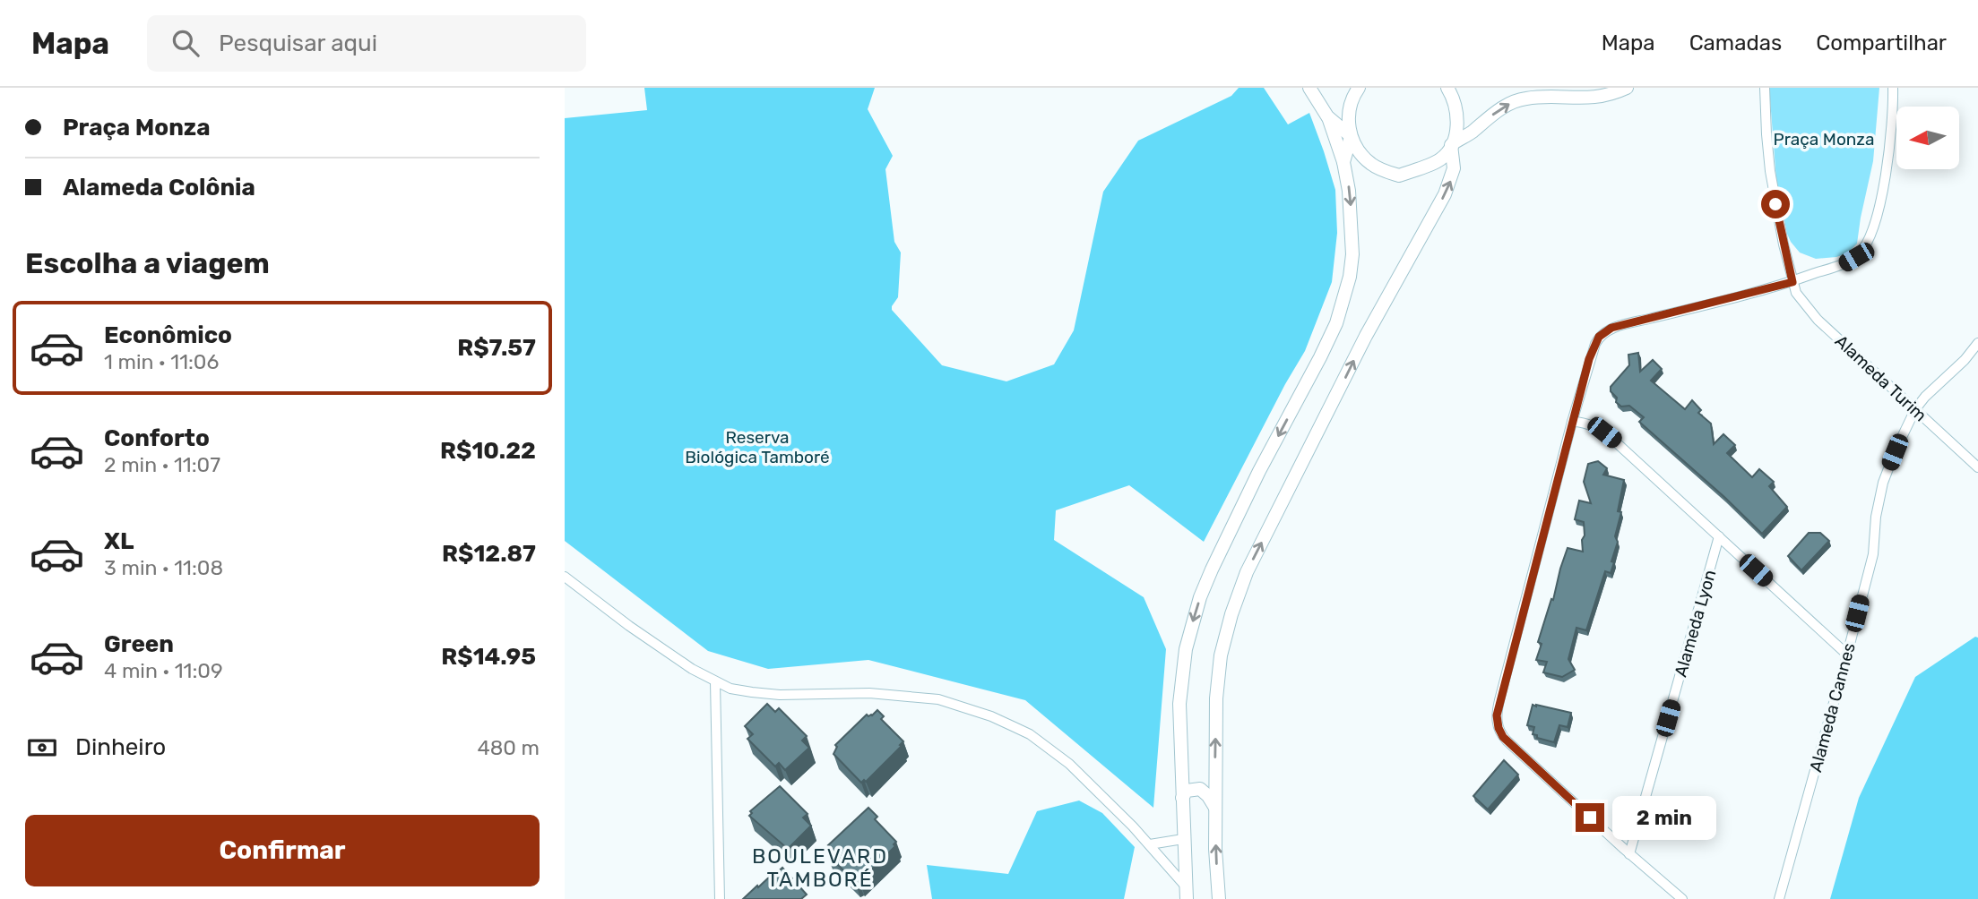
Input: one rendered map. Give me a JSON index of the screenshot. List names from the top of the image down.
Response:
{
  "streets": {
    "street": ["Alameda Turim", "Alameda Lyon", "Alameda Cannes"]
  },
  "crossings": [
    ["Alameda Turim", "Alameda Cannes"]
  ],
  "districts": ["BOULEVARD TAMBORÉ"],
  "parks": ["Praça Monza", "Reserva Biológica Tamboré"],
  "north": "left",
  "page": {
    "header": "Mapa",
    "search": "Pesquisar aqui",
    "nav": ["Mapa", "Camadas", "Compartilhar"],
    "banner": ["Praça Monza", "Alameda Colônia"],
    "heading": "Escolha a viagem",
    "list": [
      {
        "name": "Econômico",
        "note": "1 min · 11:06",
        "value": "R$7.57"
      },
      {
        "name": "Conforto",
        "note": "2 min · 11:07",
        "value": "R$10.22"
      },
      {
        "name": "XL",
        "note": "3 min · 11:08",
        "value": "R$12.87"
      },
      {
        "name": "Green",
        "note": "4 min · 11:09",
        "value": "R$14.95"
      }
    ],
    "pay": ["Dinheiro", "480 m"],
    "bubble": "2 min",
    "buttons": "Confirmar"
  }
}
